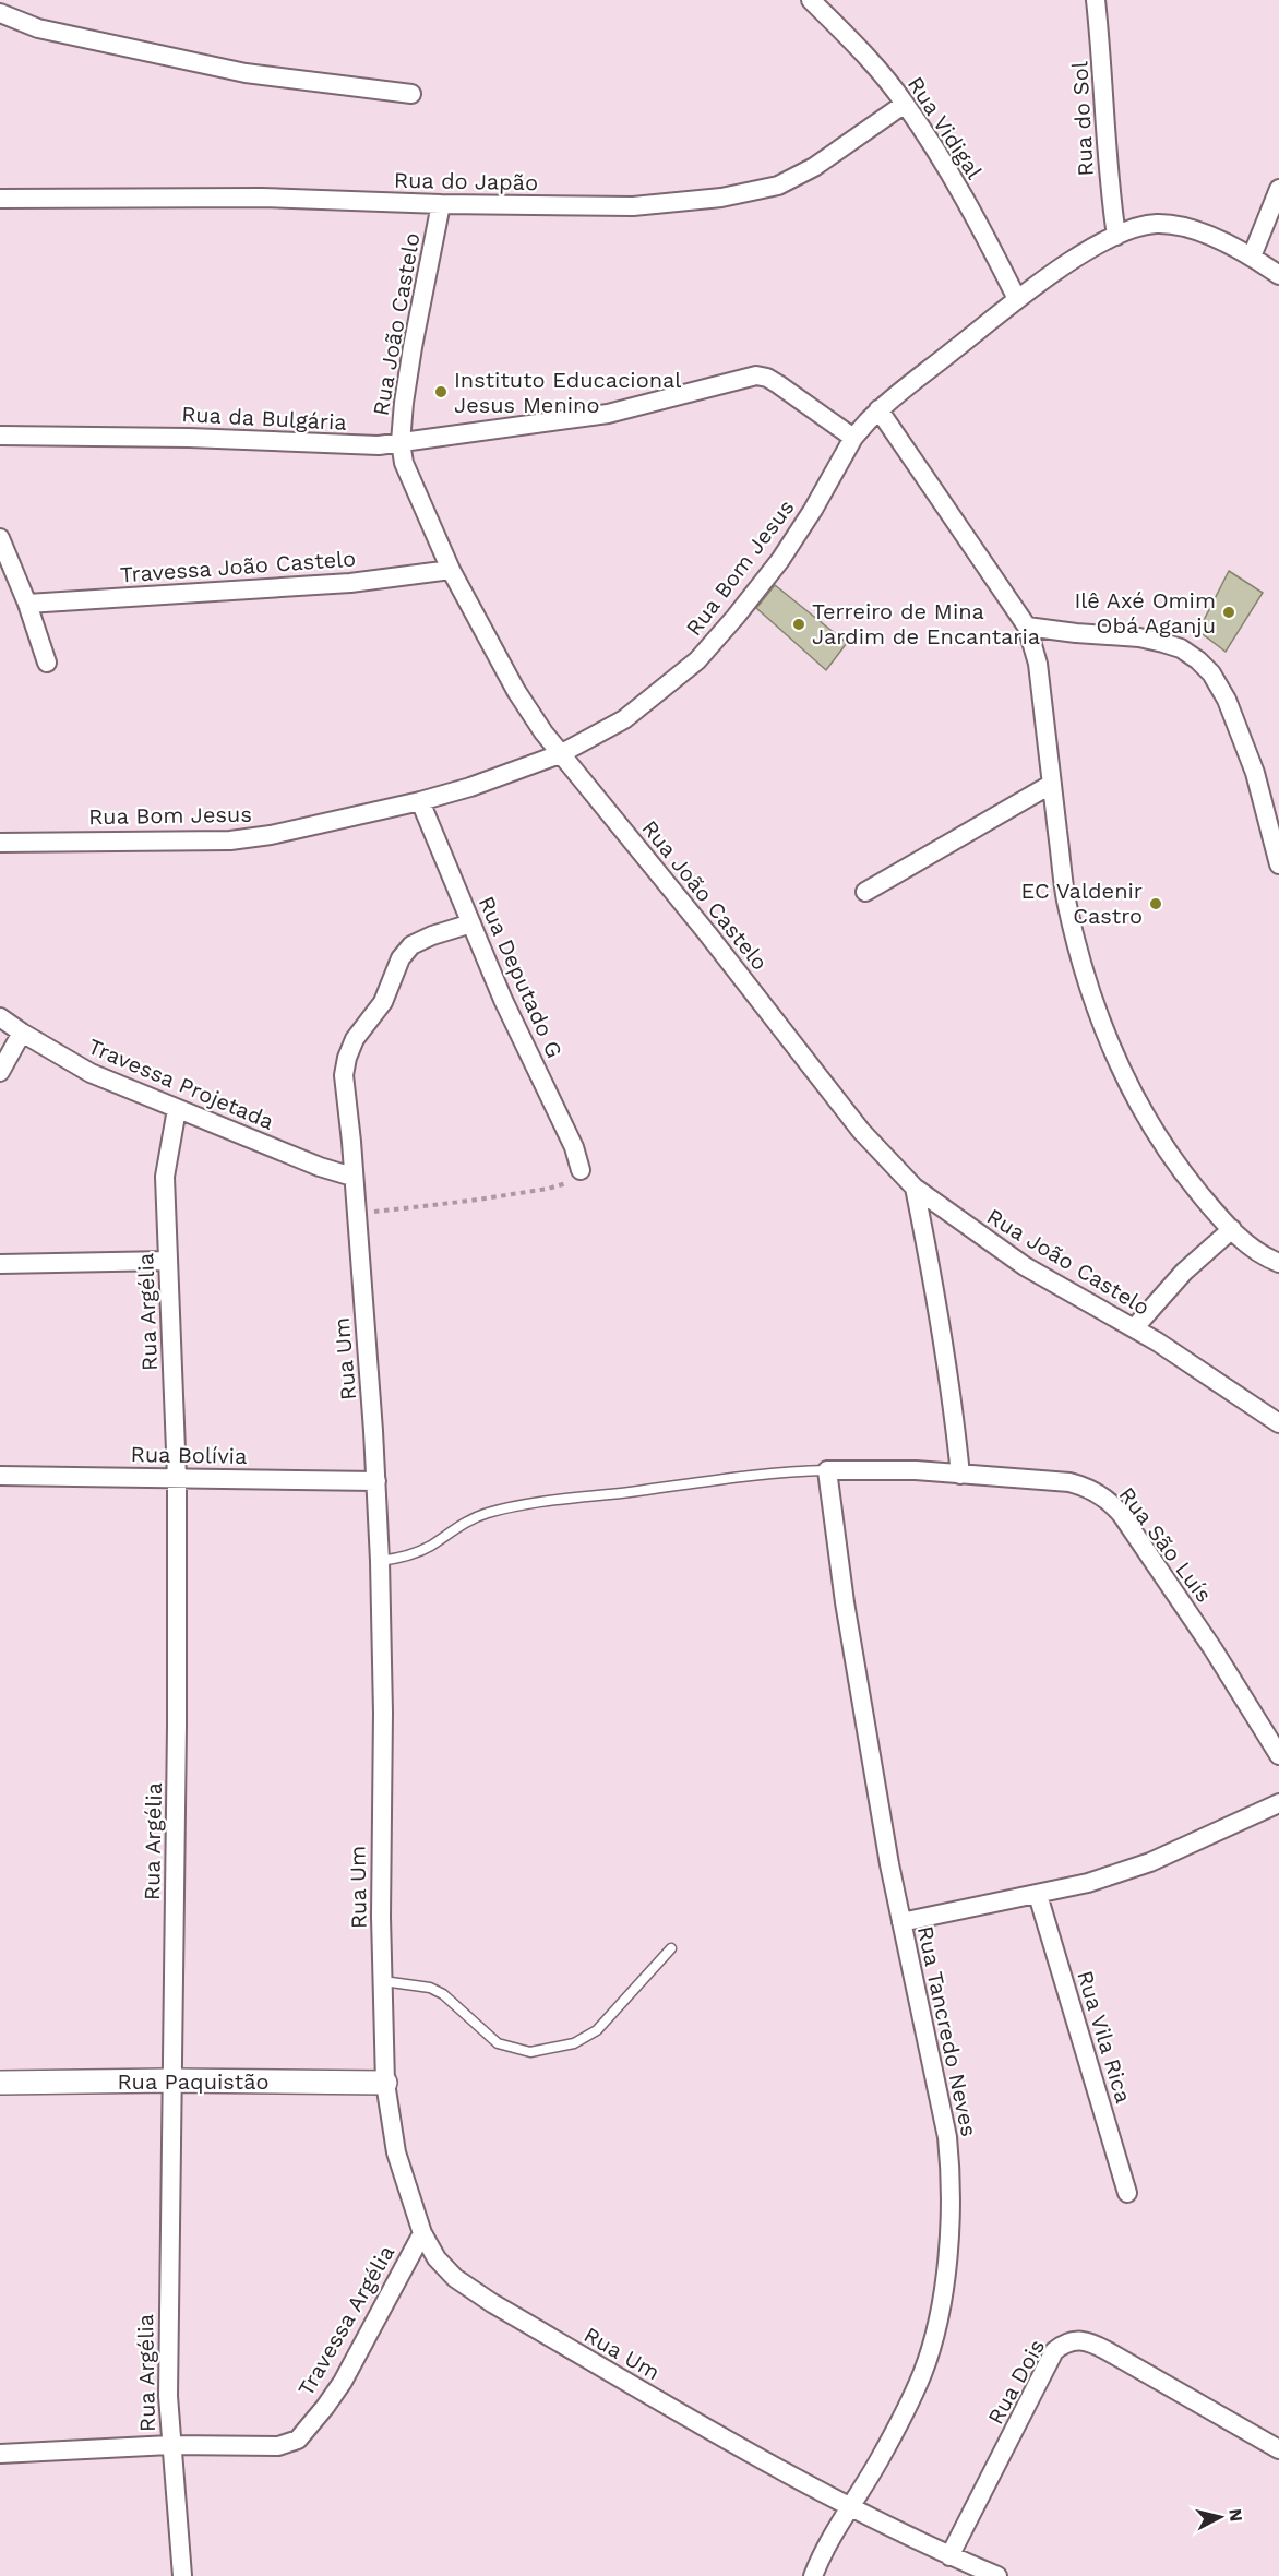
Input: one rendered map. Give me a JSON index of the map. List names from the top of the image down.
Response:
{
  "streets": {
    "street": [
      "Rua do Sol",
      "Rua Vidigal",
      "Rua do Japão",
      "Rua João Castelo",
      "Rua da Bulgária",
      "Travessa João Castelo",
      "Rua Bom Jesus",
      "Rua Deputado G",
      "Travessa Projetada",
      "Rua Argélia",
      "Rua Um",
      "Rua Bolívia",
      "Rua São Luís",
      "Rua Tancredo Neves",
      "Rua Vila Rica",
      "Rua Paquistão",
      "Travessa Argélia",
      "Rua Dois"
    ]
  },
  "crossings": [
    ["Rua do Sol", "Rua Bom Jesus"],
    ["Rua Vidigal", "Rua do Japão"],
    ["Rua Vidigal", "Rua Bom Jesus"],
    ["Rua do Japão", "Rua João Castelo"],
    ["Rua João Castelo", "Rua da Bulgária"],
    ["Rua João Castelo", "Travessa João Castelo"],
    ["Rua João Castelo", "Rua Bom Jesus"],
    ["Rua da Bulgária", "Rua Bom Jesus"],
    ["Rua Bom Jesus", "Rua Deputado G"],
    ["Rua Deputado G", "Rua Um"],
    ["Travessa Projetada", "Rua Argélia"],
    ["Travessa Projetada", "Rua Um"],
    ["Rua Argélia", "Rua Bolívia"],
    ["Rua Argélia", "Rua Paquistão"],
    ["Rua Argélia", "Travessa Argélia"],
    ["Rua Um", "Rua Bolívia"],
    ["Rua Um", "Rua Tancredo Neves"],
    ["Rua Um", "Rua Paquistão"],
    ["Rua Um", "Travessa Argélia"],
    ["Rua Um", "Rua Dois"],
    ["Rua São Luís", "Rua Tancredo Neves"]
  ],
  "places": [
    "Instituto Educacional Jesus Menino",
    "Ilê Axé Omim Obá Aganju",
    "Terreiro de Mina Jardim de Encantaria",
    "EC Valdenir Castro"
  ],
  "north": "right"
}
